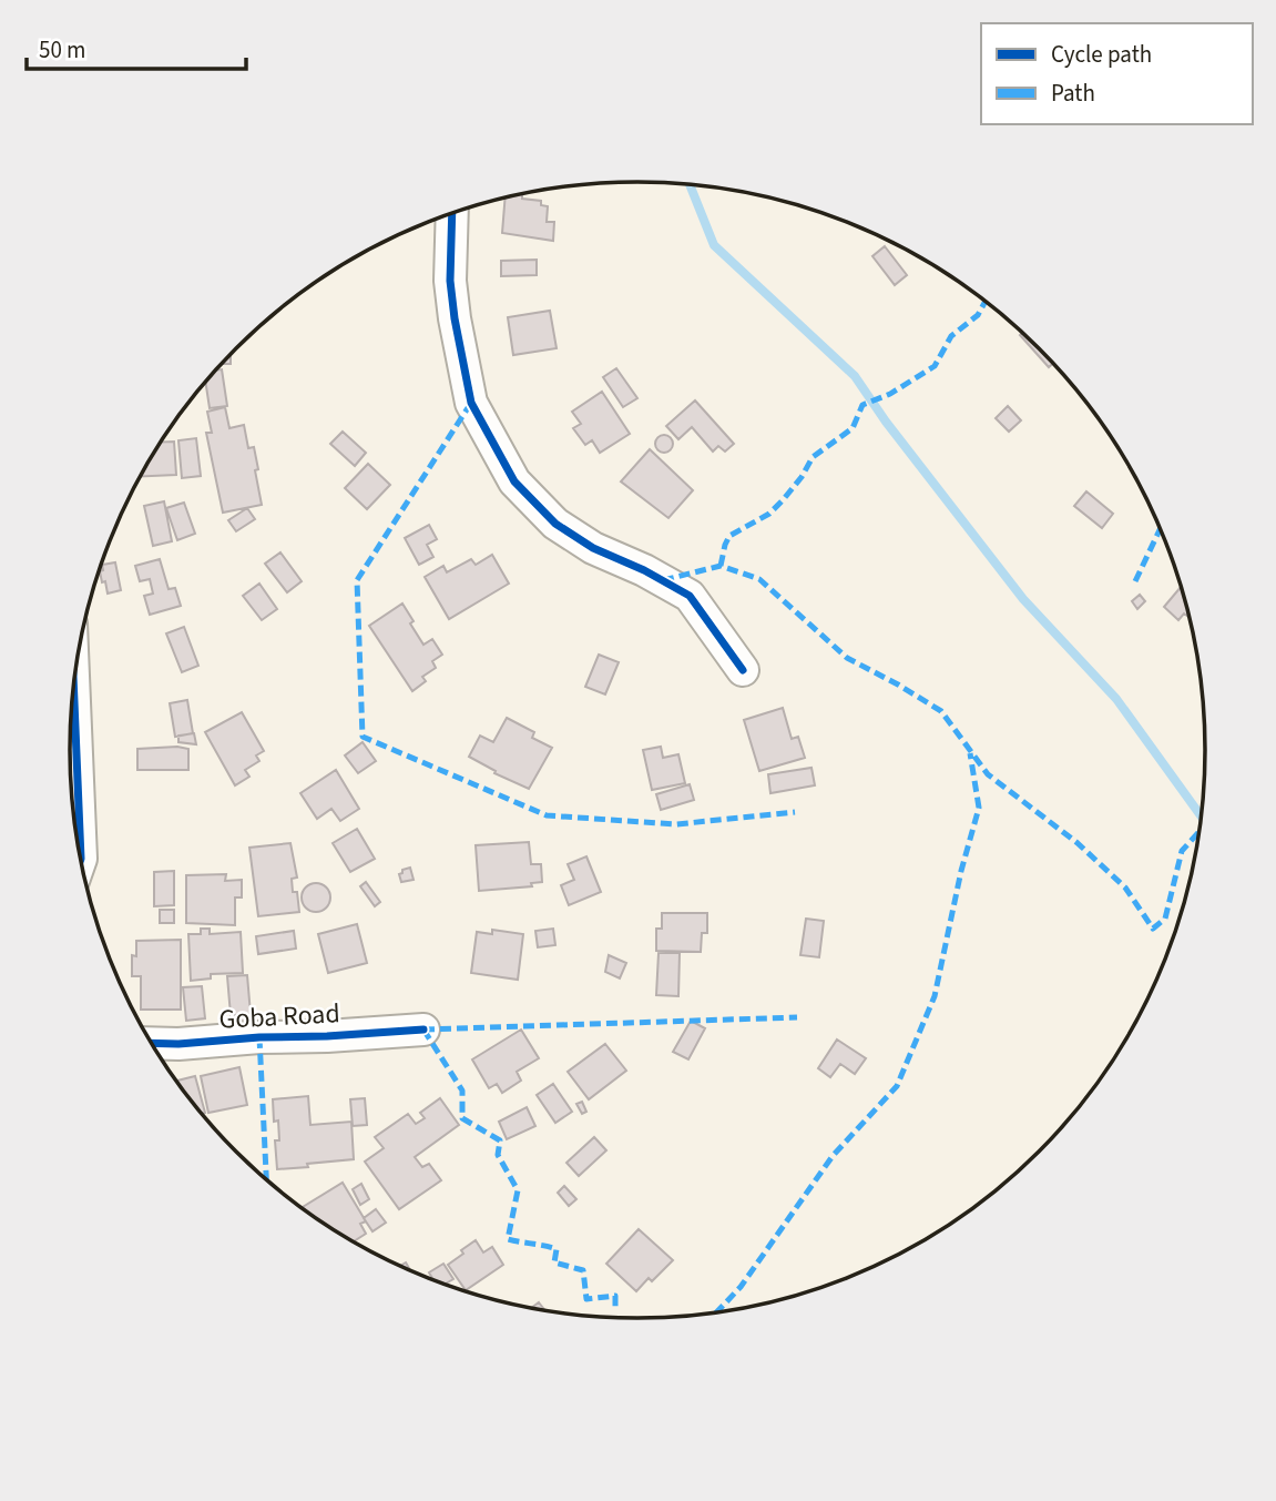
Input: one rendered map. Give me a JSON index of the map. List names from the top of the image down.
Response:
{
  "streets": {
    "street": ["Goba Road"]
  },
  "legend": ["Cycle path", "Path"],
  "scale_bar": "50 m"
}
